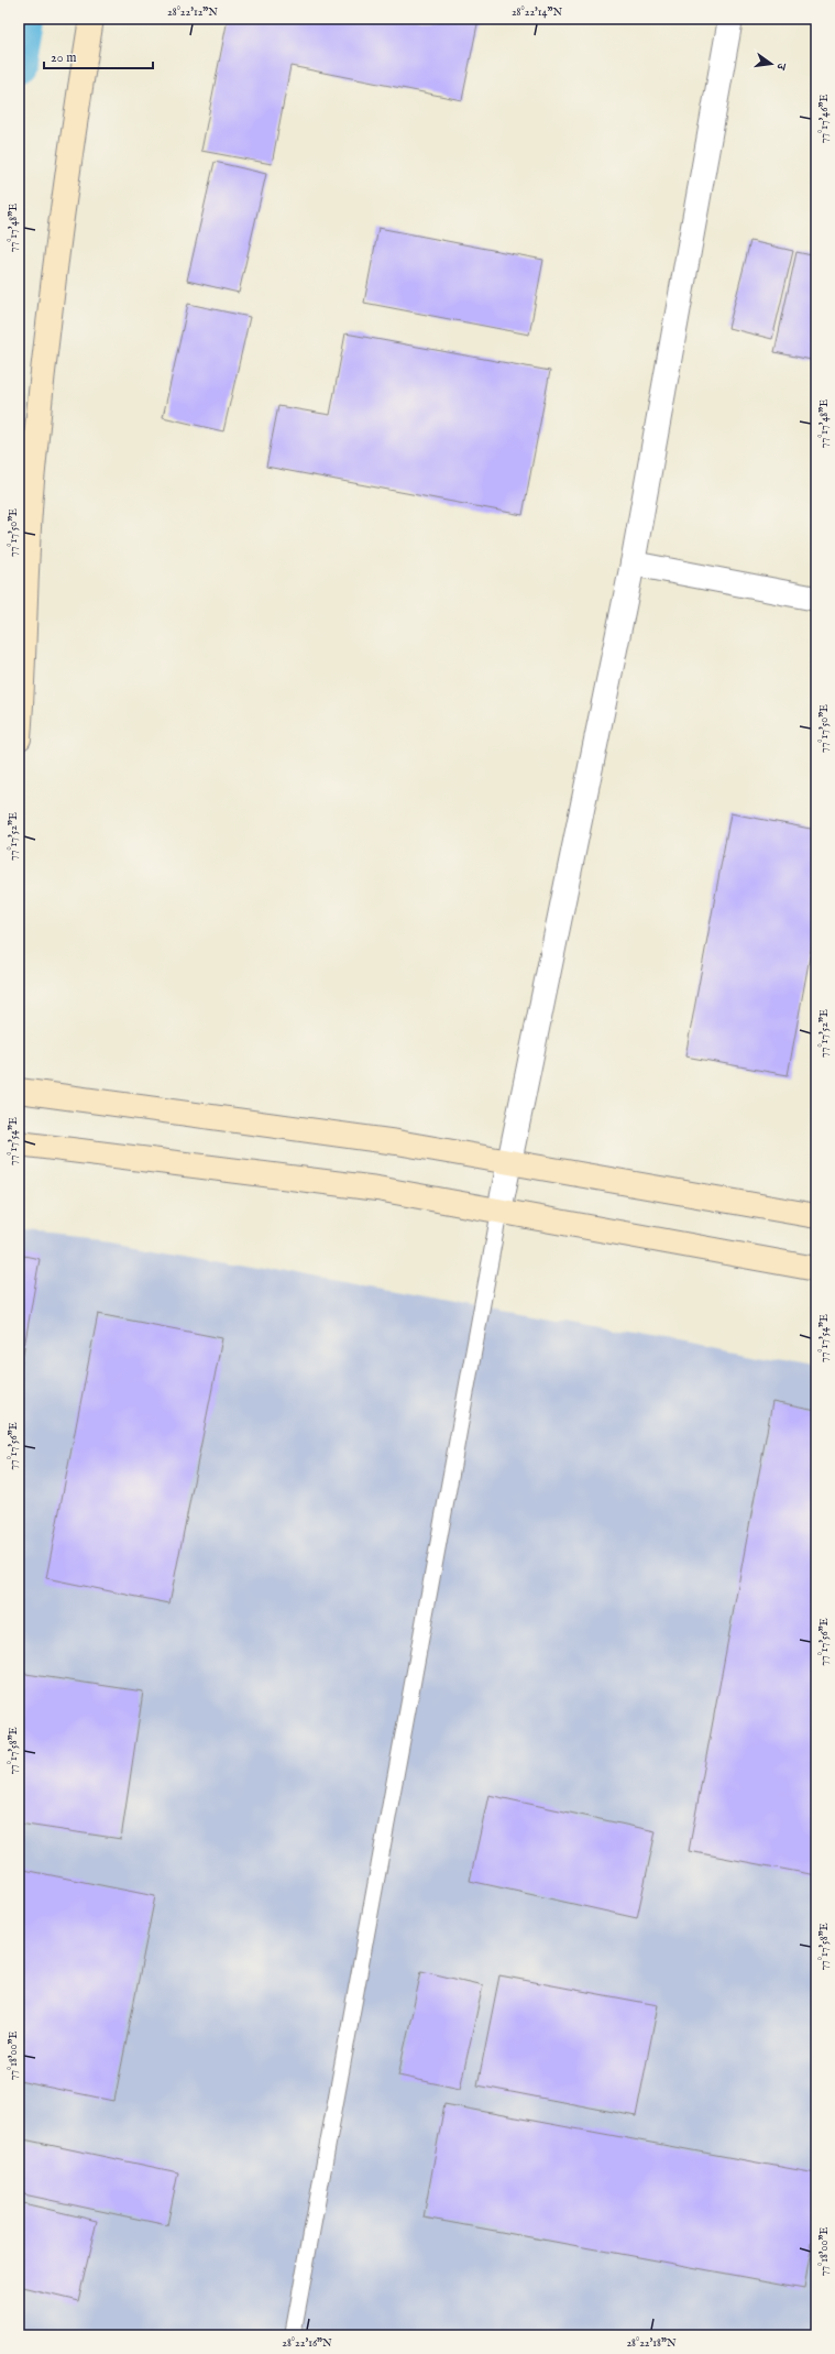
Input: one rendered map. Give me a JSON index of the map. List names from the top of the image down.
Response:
{
  "scale_bar": "20 m",
  "north": "right",
  "coordinates": [
    "28°22'12\"N",
    "28°22'14\"N",
    "77°17'46\"E",
    "77°17'48\"E",
    "77°17'50\"E",
    "77°17'52\"E",
    "77°17'54\"E",
    "77°17'56\"E",
    "77°17'58\"E",
    "77°18'00\"E",
    "28°22'16\"N",
    "28°22'18\"N"
  ]
}
